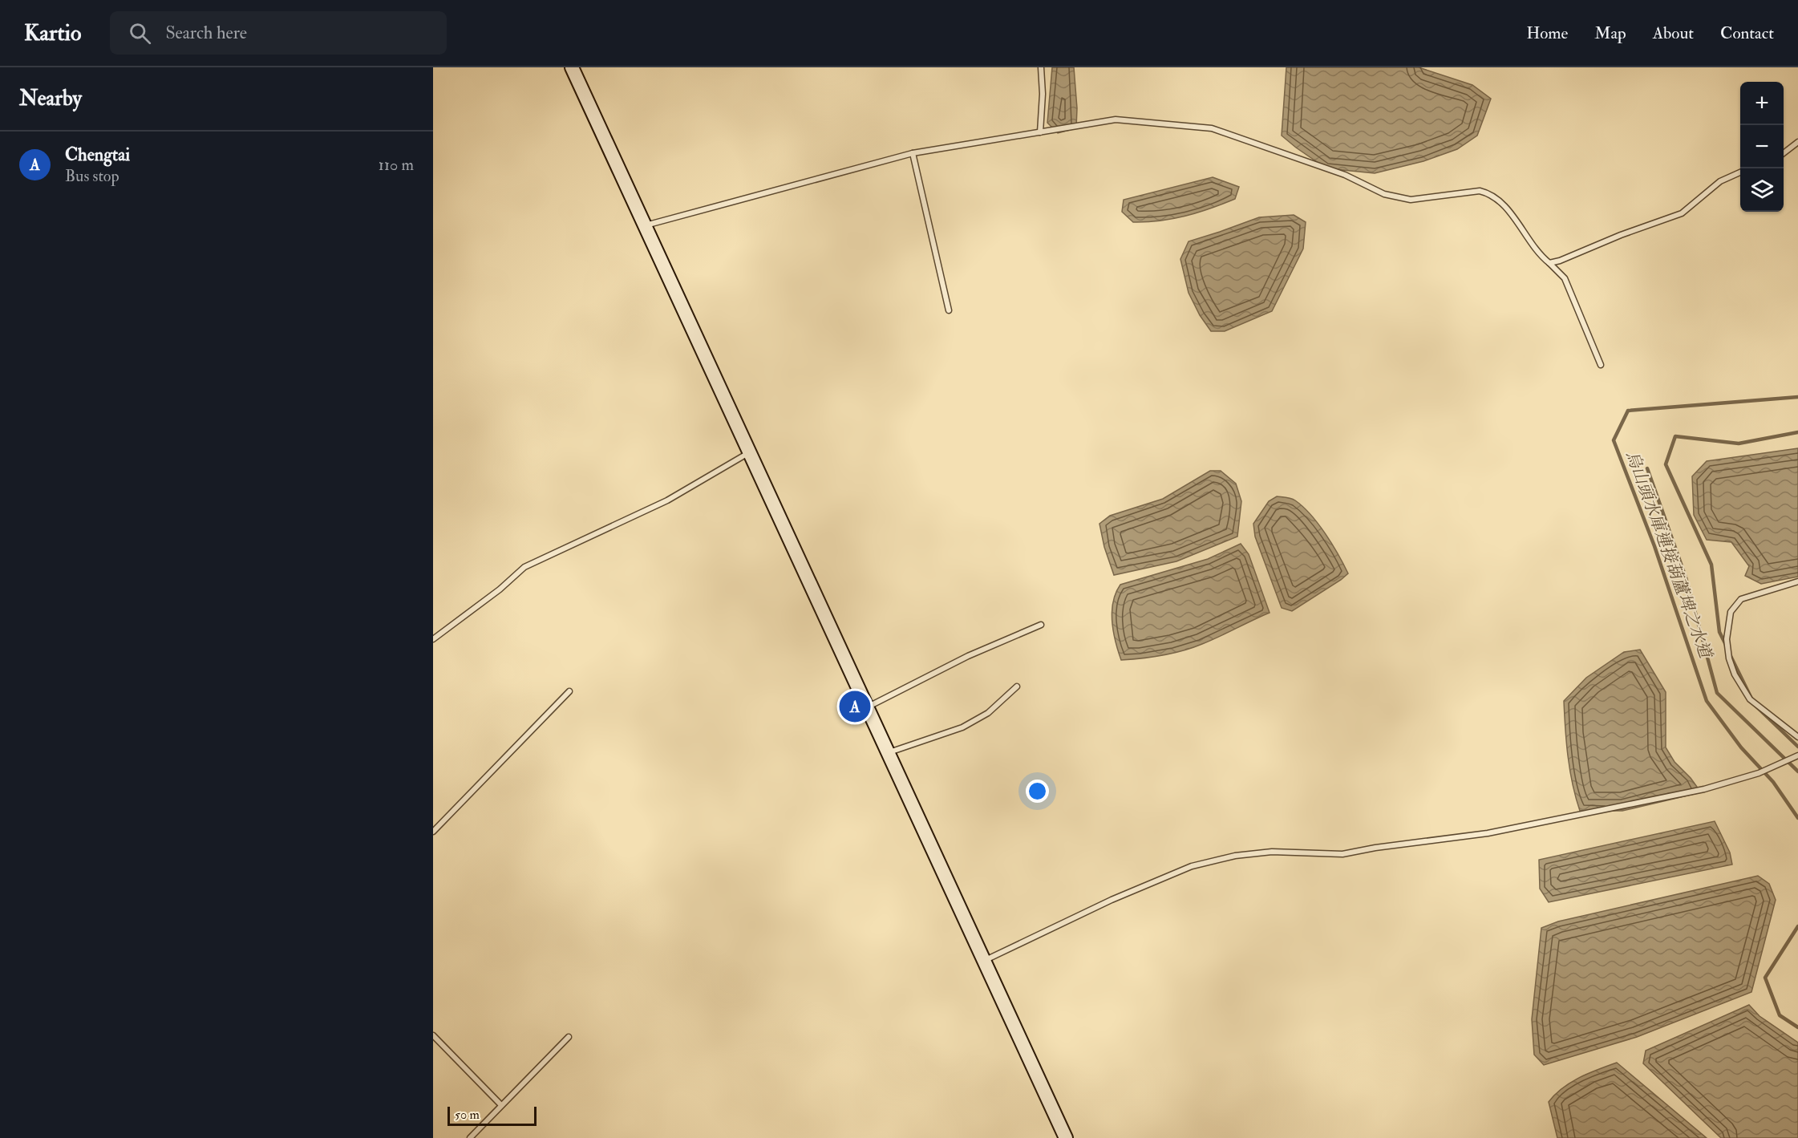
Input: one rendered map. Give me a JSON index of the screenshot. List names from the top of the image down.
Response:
{
  "water": ["烏山頭水庫連接葫蘆埤之水道"],
  "scale_bar": "50 m",
  "page": {
    "header": "Kartio",
    "search": "Search here",
    "nav": [
      "Home",
      "Map",
      "About",
      "Contact"
    ],
    "heading": "Nearby",
    "map_buttons": ["+", "−"],
    "list": [
      {
        "mark": "A",
        "name": "Chengtai",
        "note": "Bus stop",
        "value": "110 m"
      }
    ],
    "pins": "A",
    "scale": "50 m"
  }
}
